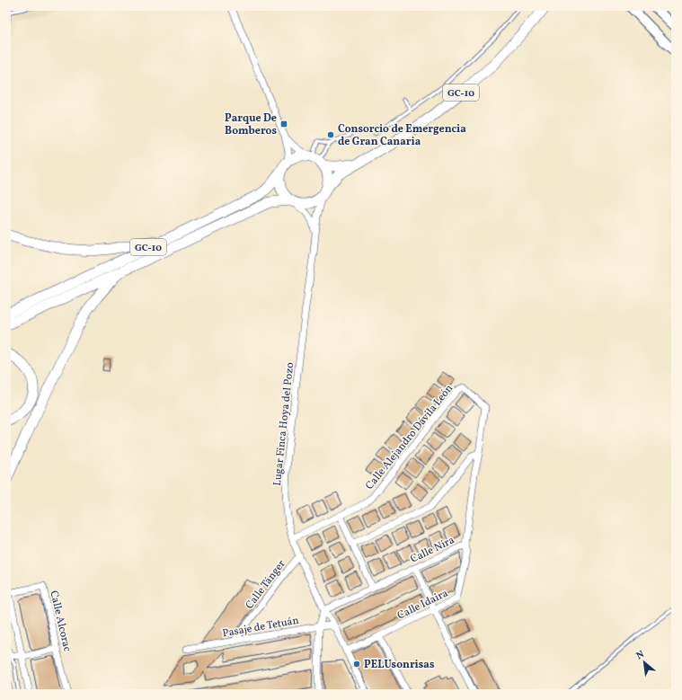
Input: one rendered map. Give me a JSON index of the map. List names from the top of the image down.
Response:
{
  "streets": {
    "main road": ["GC-10"],
    "street": [
      "Lugar Finca Hoya del Pozo",
      "Calle Alejandro Dávila León",
      "Calle Nira",
      "Calle Tánger",
      "Calle Idaira",
      "Calle Alcorac",
      "Pasaje de Tetuán"
    ]
  },
  "crossings": [
    ["GC-10", "Lugar Finca Hoya del Pozo"],
    ["Lugar Finca Hoya del Pozo", "Calle Alejandro Dávila León"],
    ["Lugar Finca Hoya del Pozo", "Calle Nira"],
    ["Lugar Finca Hoya del Pozo", "Calle Tánger"],
    ["Lugar Finca Hoya del Pozo", "Calle Idaira"],
    ["Lugar Finca Hoya del Pozo", "Pasaje de Tetuán"],
    ["Calle Alejandro Dávila León", "Calle Nira"],
    ["Calle Nira", "Calle Idaira"],
    ["Calle Tánger", "Pasaje de Tetuán"]
  ],
  "places": {
    "transit": ["Parque De Bomberos"],
    "other": ["Consorcio de Emergencia de Gran Canaria", "PELUsonrisas"]
  },
  "north": "top left"
}
